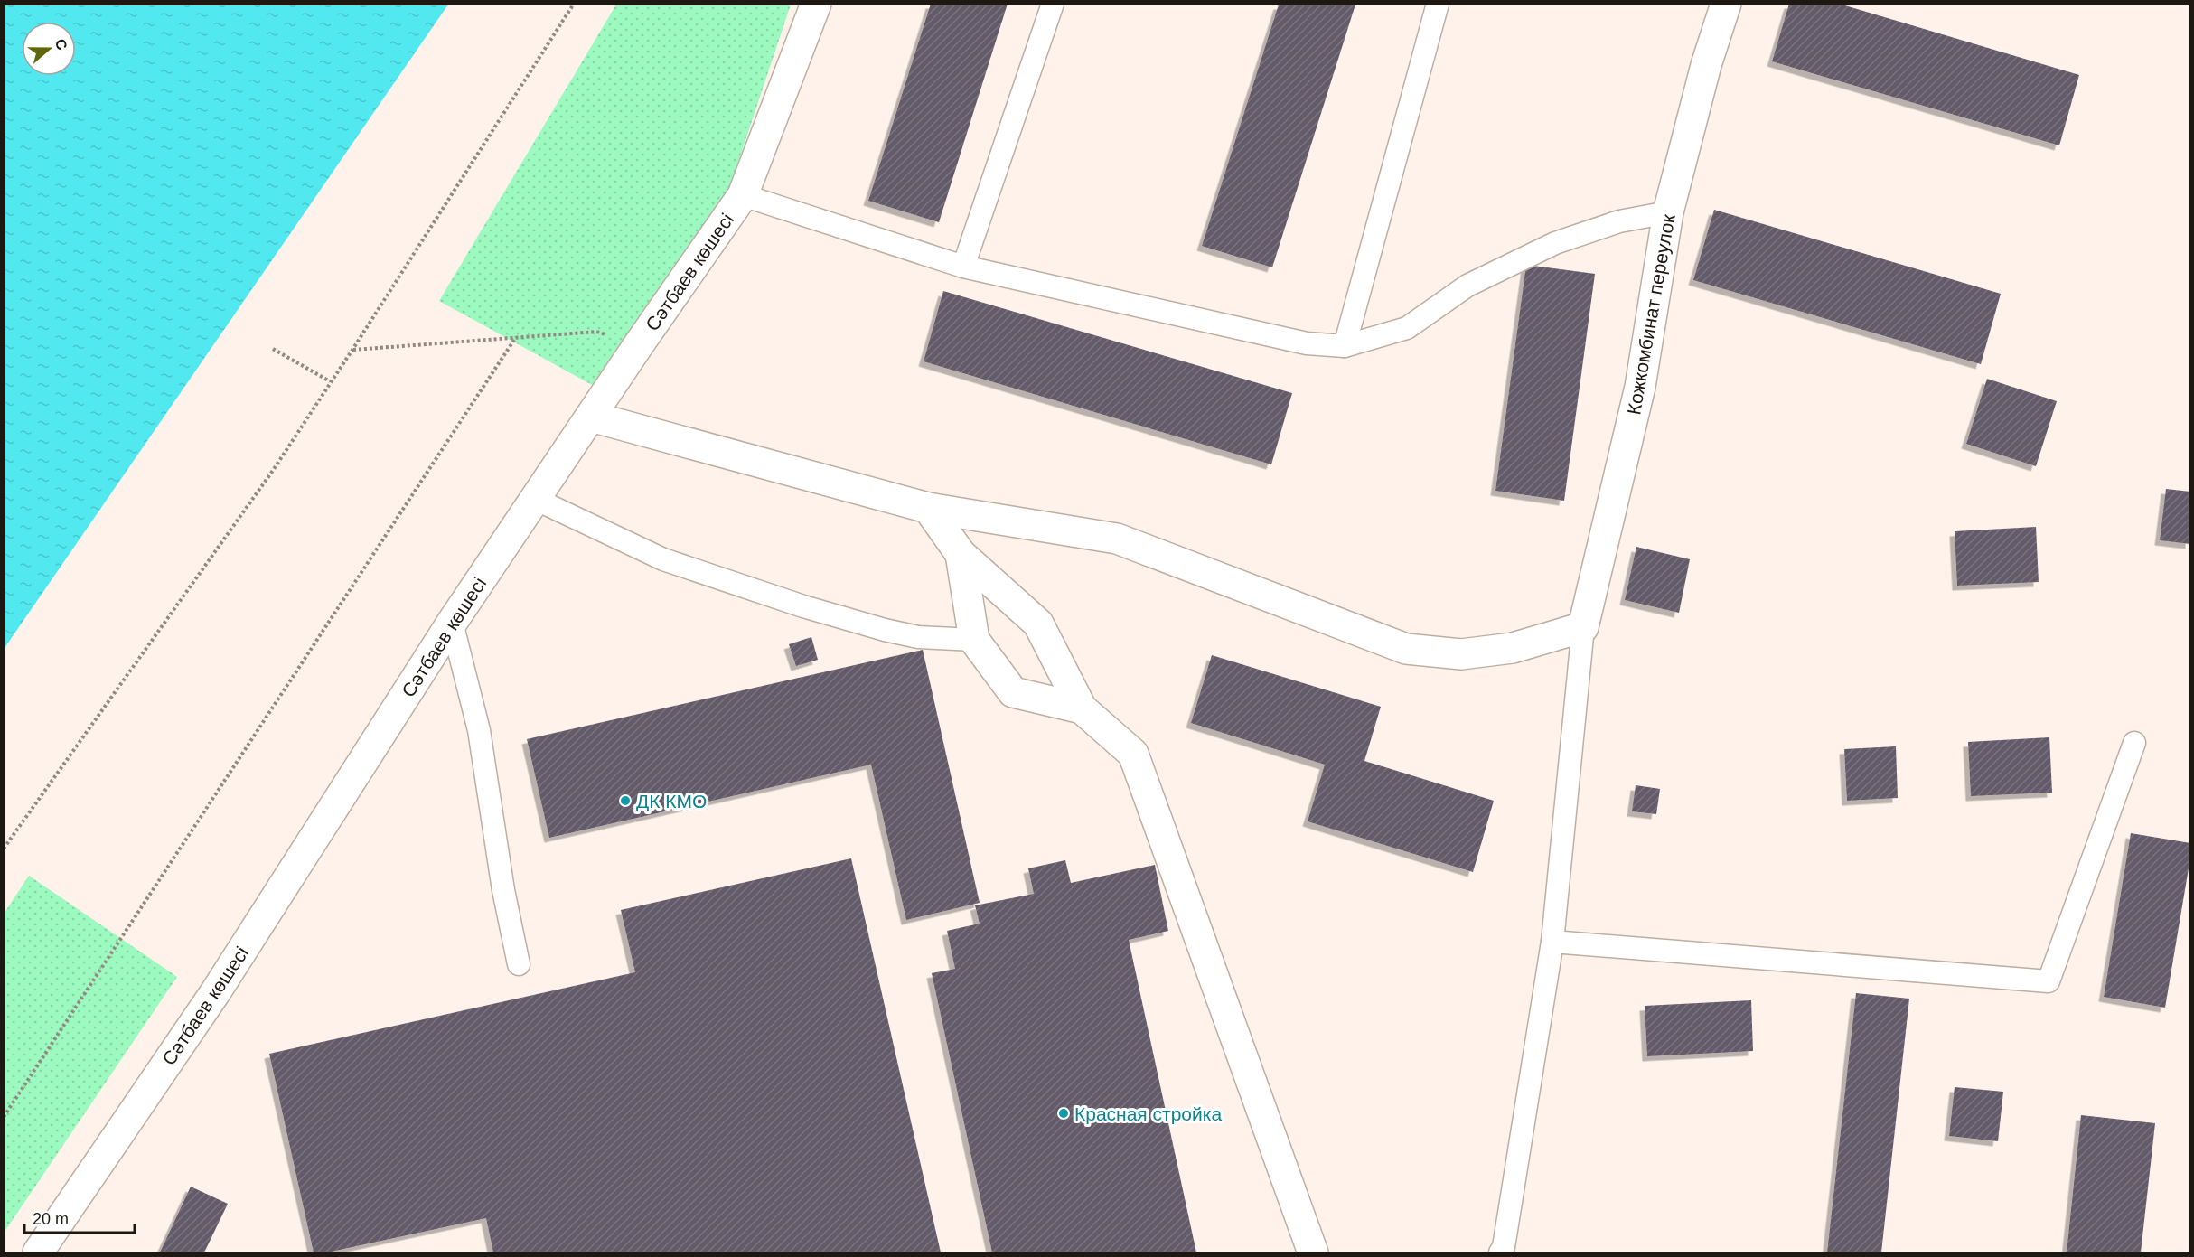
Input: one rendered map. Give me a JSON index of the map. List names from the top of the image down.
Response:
{
  "streets": {
    "street": ["Сәтбаев көшесі", "Кожкомбинат переулок"]
  },
  "places": ["ДК КМО", "Красная стройка"],
  "scale_bar": "20 m",
  "north": "right"
}
